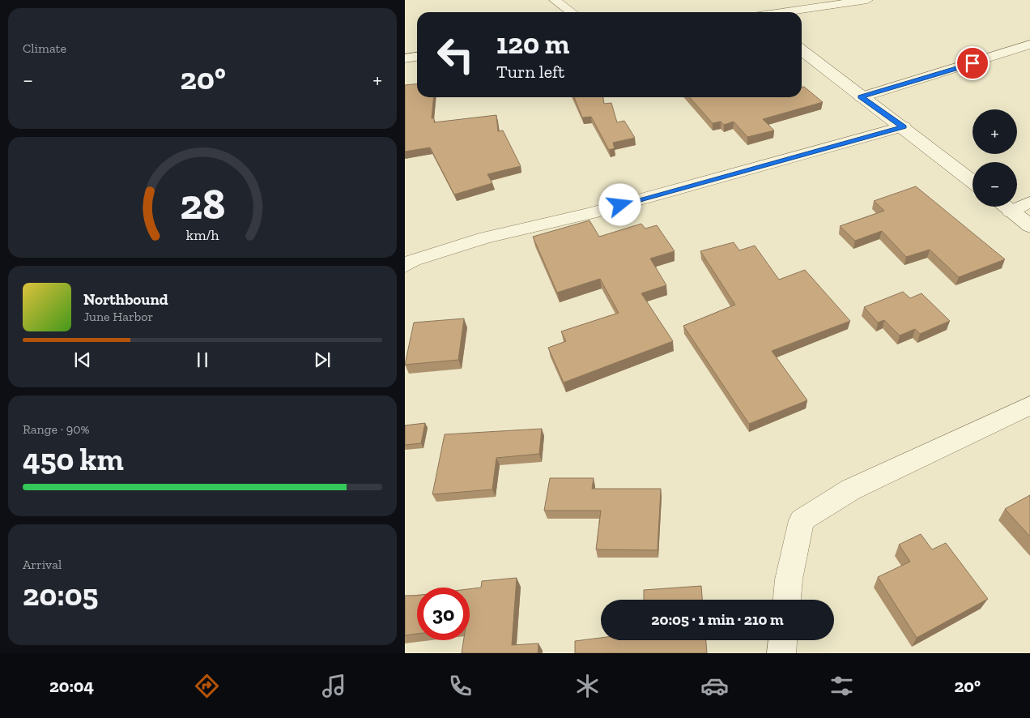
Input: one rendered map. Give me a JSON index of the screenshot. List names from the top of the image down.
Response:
{
  "page": {
    "tile": [
      "Climate",
      ["Range · 90%", "450 km"],
      ["Arrival", "20:05"]
    ],
    "turn": ["120 m", "Turn left"],
    "heat": ["−", "20°", "+"],
    "map_buttons": ["+", "−"],
    "song": ["Northbound", "June Harbor"],
    "limit": "30",
    "trip": "20:05 · 1 min · 210 m",
    "tabs": ["20:04", "20°"],
    "gauge": ["28", "km/h"]
  }
}
